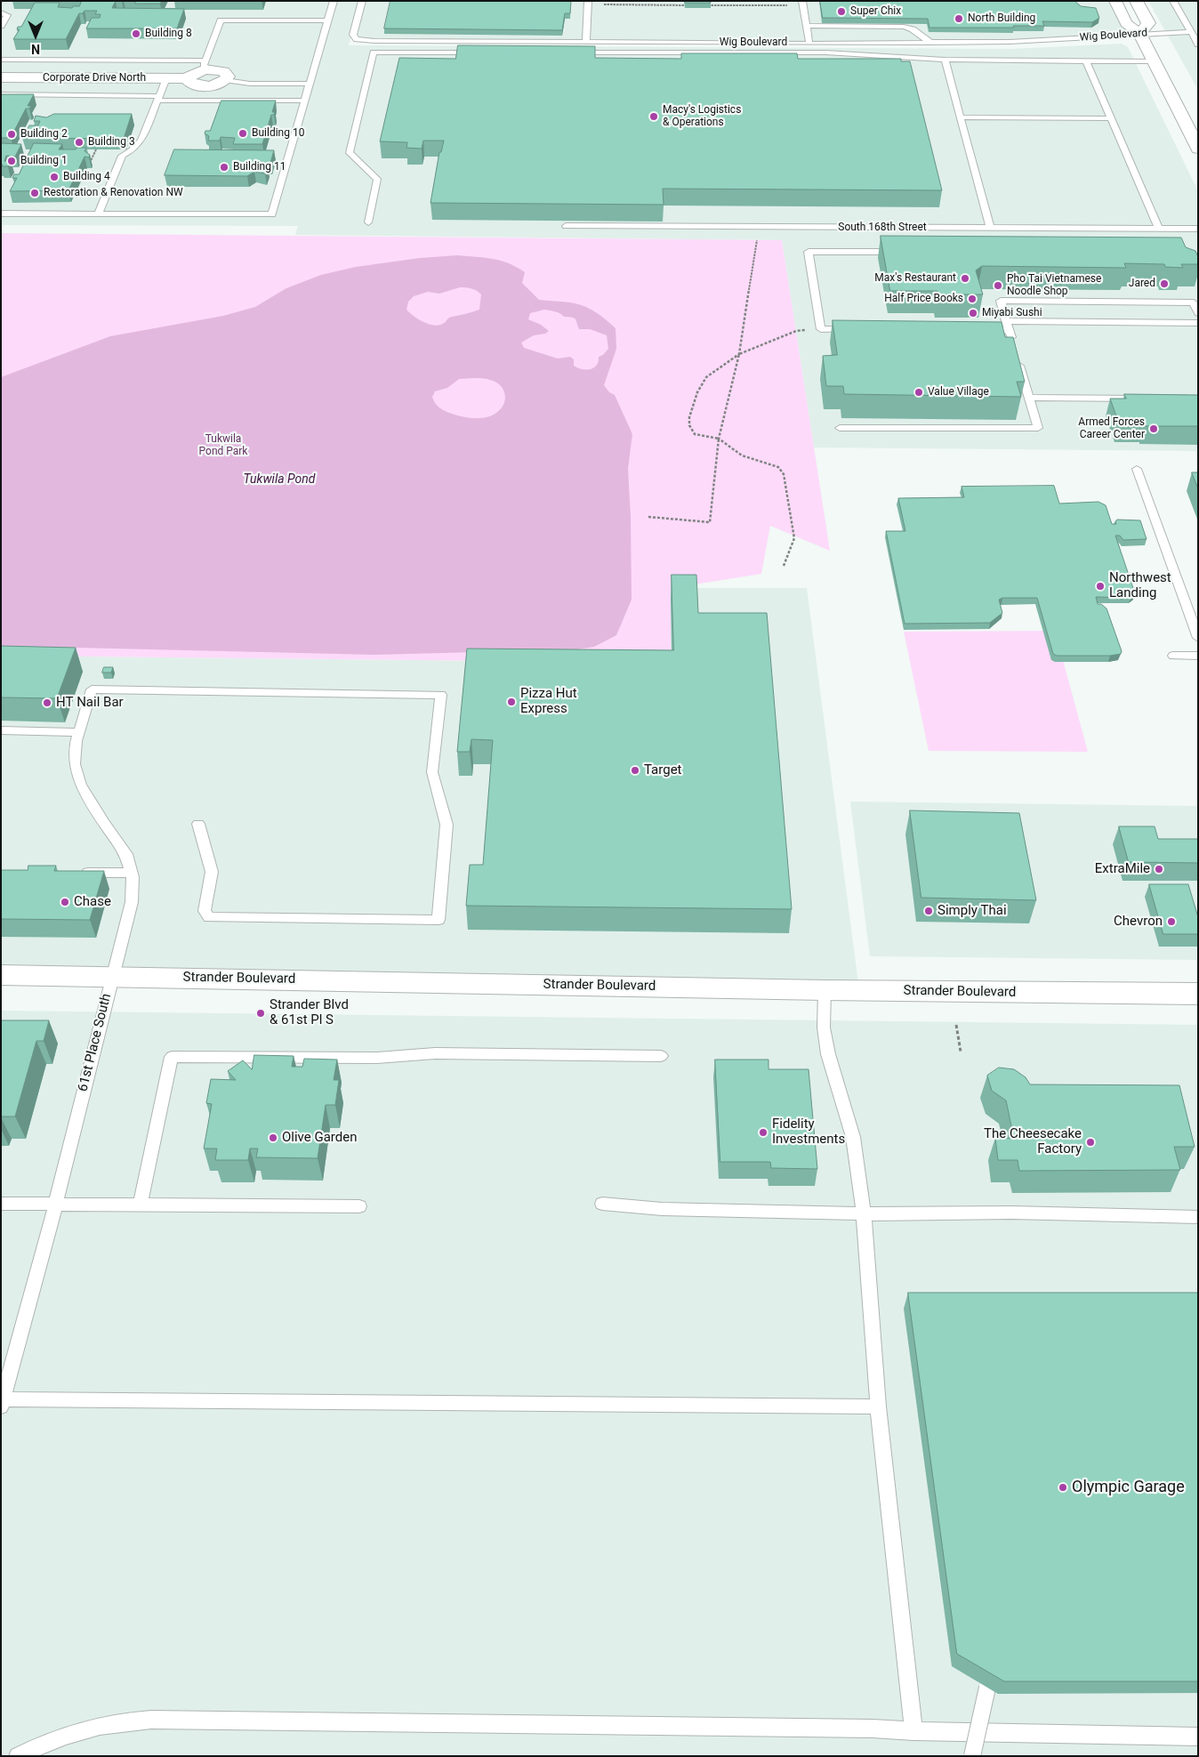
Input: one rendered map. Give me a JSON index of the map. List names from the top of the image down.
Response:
{
  "streets": {
    "main road": ["Corporate Drive North", "Strander Boulevard"],
    "lane": ["Wig Boulevard", "South 168th Street", "61st Place South"]
  },
  "crossings": [
    ["Strander Boulevard", "61st Place South"]
  ],
  "water": ["Tukwila Pond"],
  "parks": ["Tukwila Pond Park"],
  "places": [
    "Super Chix",
    "North Building",
    "Building 8",
    "Macy's Logistics & Operations",
    "Building 10",
    "Building 2",
    "Building 3",
    "Building 1",
    "Building 11",
    "Building 4",
    "Restoration & Renovation NW",
    "Max's Restaurant",
    "Jared",
    "Pho Tai Vietnamese Noodle Shop",
    "Half Price Books",
    "Miyabi Sushi",
    "Value Village",
    "Armed Forces Career Center",
    "Northwest Landing",
    "Pizza Hut Express",
    "HT Nail Bar",
    "Target",
    "ExtraMile",
    "Chase",
    "Simply Thai",
    "Chevron",
    "Strander Blvd & 61st Pl S",
    "Fidelity Investments",
    "Olive Garden",
    "The Cheesecake Factory",
    "Olympic Garage"
  ],
  "north": "bottom"
}
